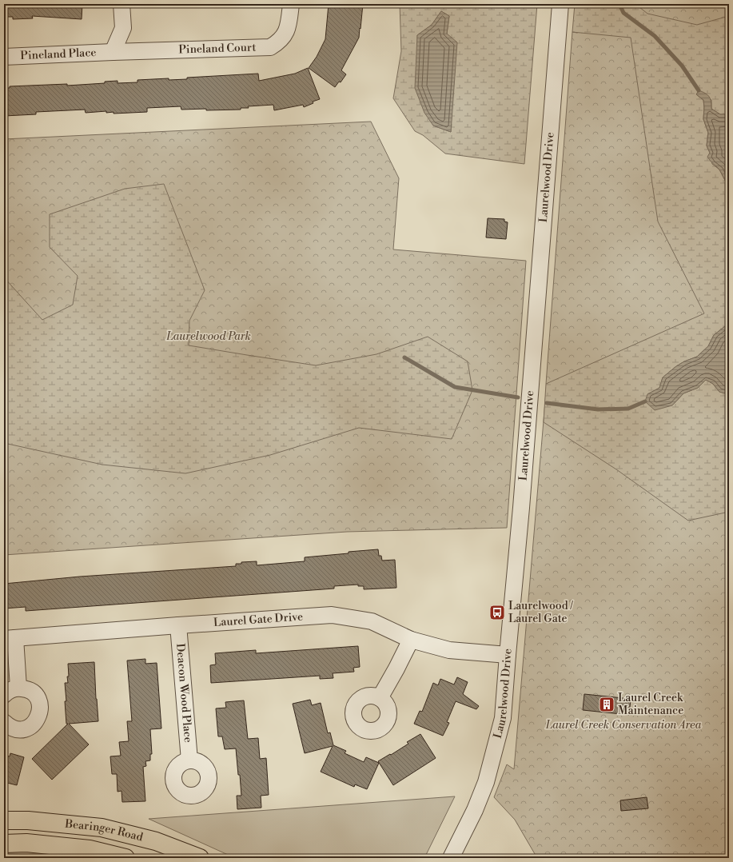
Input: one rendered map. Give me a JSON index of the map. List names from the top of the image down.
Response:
{
  "streets": {
    "main road": ["Bearinger Road"],
    "street": [
      "Pineland Court",
      "Pineland Place",
      "Laurelwood Drive",
      "Laurel Gate Drive",
      "Deacon Wood Place"
    ]
  },
  "crossings": [
    ["Pineland Court", "Pineland Place"],
    ["Laurelwood Drive", "Laurel Gate Drive"],
    ["Laurel Gate Drive", "Deacon Wood Place"]
  ],
  "parks": ["Laurelwood Park", "Laurel Creek Conservation Area"],
  "places": {
    "bus stop": ["Laurelwood / Laurel Gate"],
    "building": ["Laurel Creek Maintenance"]
  }
}
